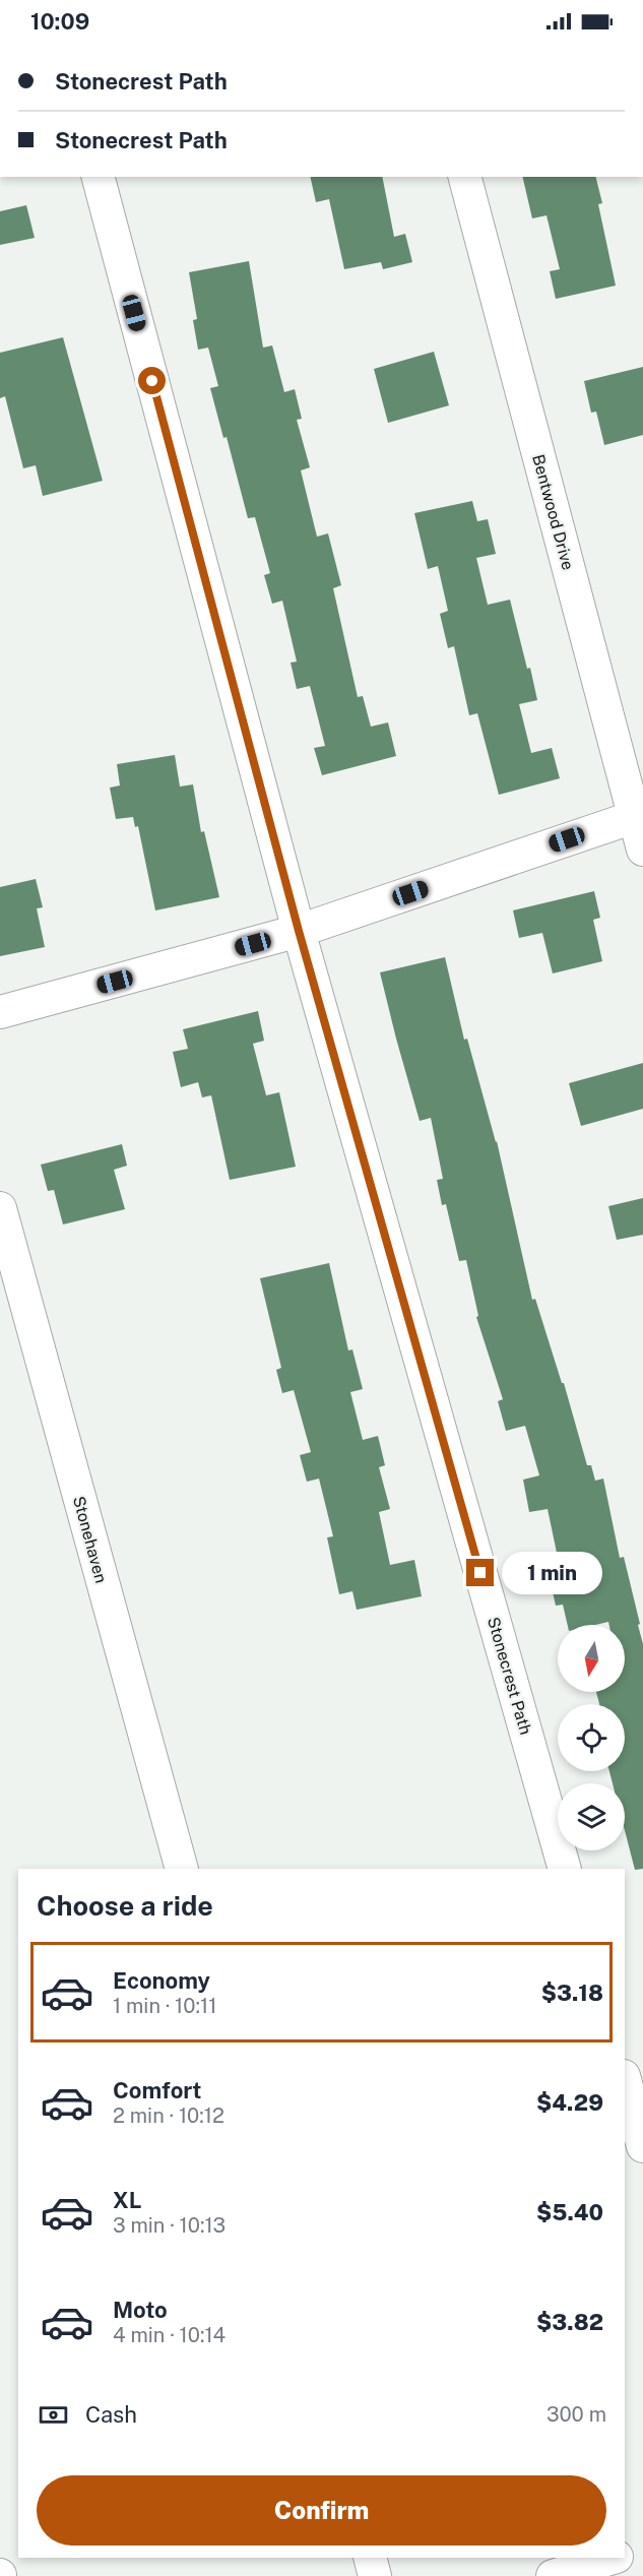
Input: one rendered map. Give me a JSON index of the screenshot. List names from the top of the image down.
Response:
{
  "streets": {
    "street": ["Bentwood Drive", "Stonehaven", "Stonecrest Path"]
  },
  "north": "bottom",
  "page": {
    "status": "10:09",
    "banner": ["Stonecrest Path", "Stonecrest Path"],
    "bubble": "1 min",
    "heading": "Choose a ride",
    "list": [
      {
        "name": "Economy",
        "note": "1 min · 10:11",
        "value": "$3.18"
      },
      {
        "name": "Comfort",
        "note": "2 min · 10:12",
        "value": "$4.29"
      },
      {
        "name": "XL",
        "note": "3 min · 10:13",
        "value": "$5.40"
      },
      {
        "name": "Moto",
        "note": "4 min · 10:14",
        "value": "$3.82"
      }
    ],
    "pay": ["Cash", "300 m"],
    "buttons": "Confirm"
  }
}
